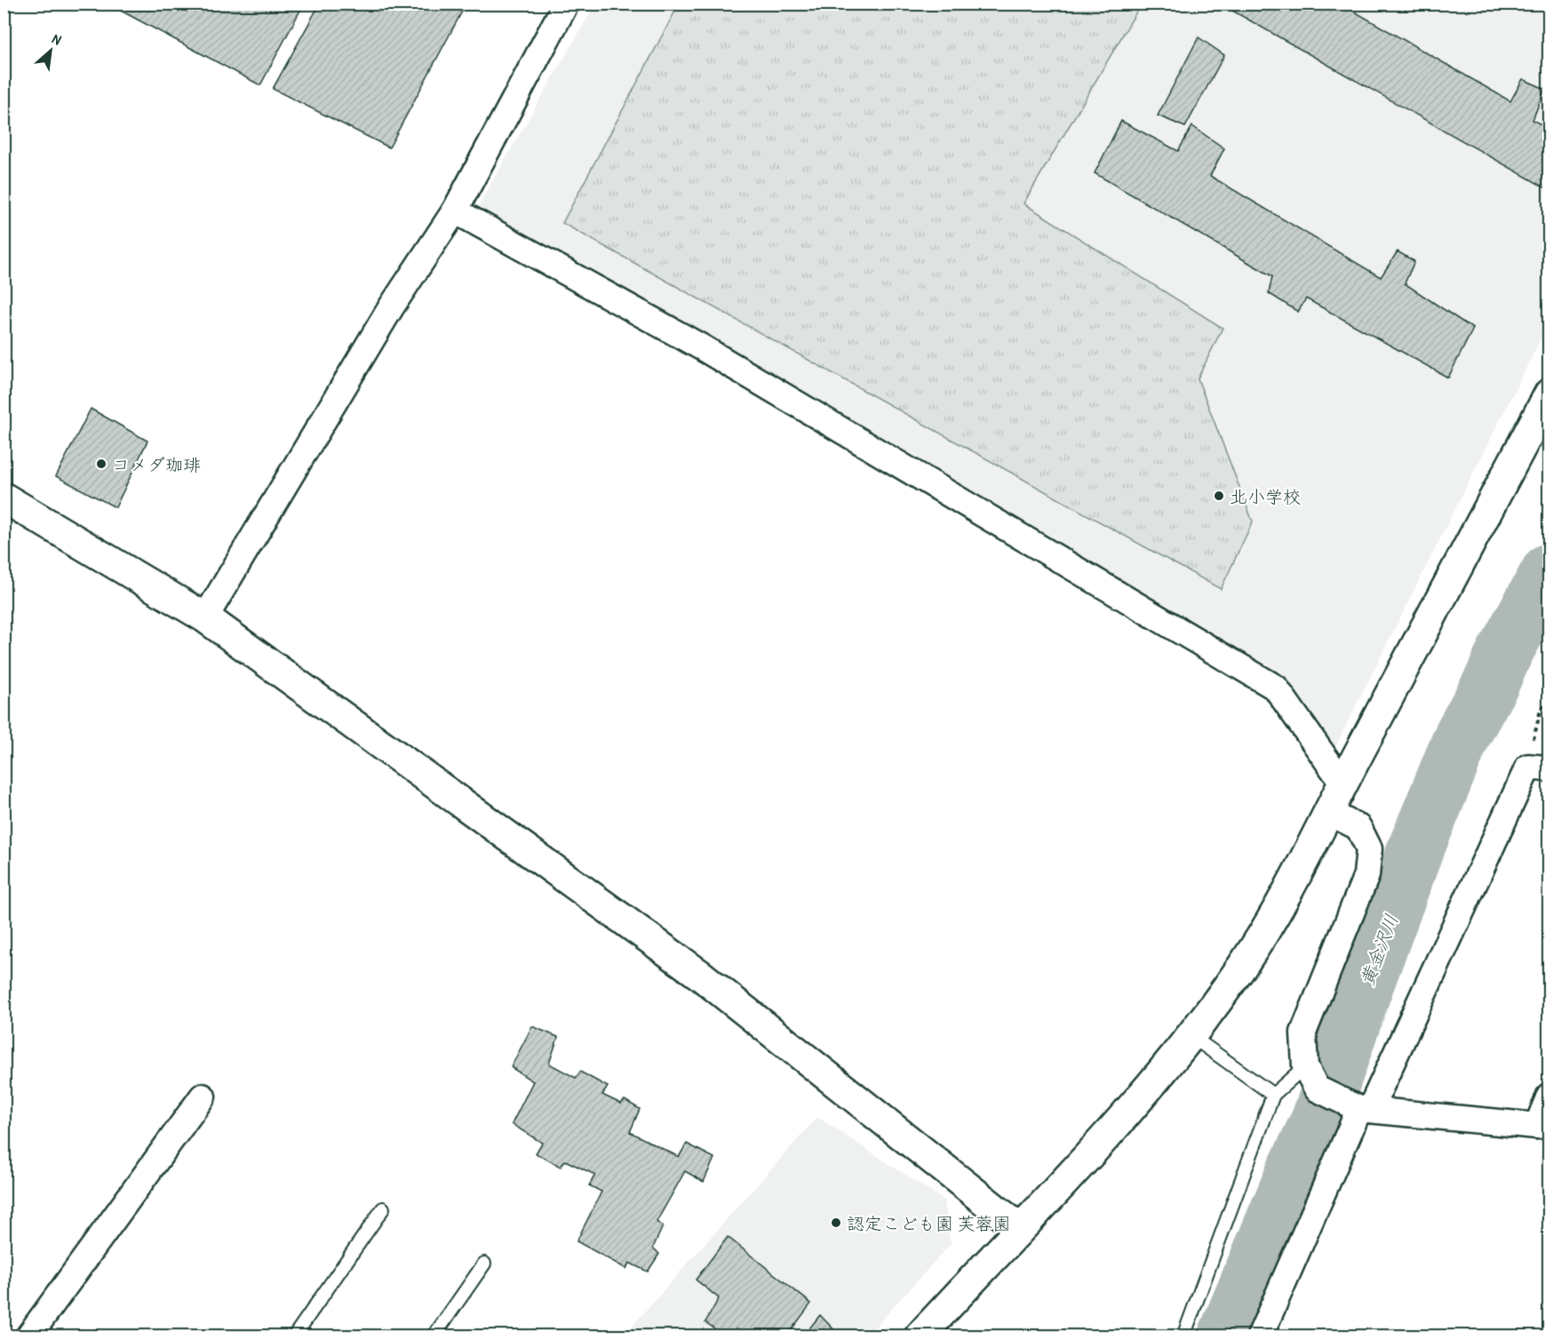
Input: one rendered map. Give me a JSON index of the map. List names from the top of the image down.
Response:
{
  "water": ["黄金沢川"],
  "places": ["コメダ珈琲", "北小学校", "認定こども園 芙蓉園"],
  "north": "top right"
}
